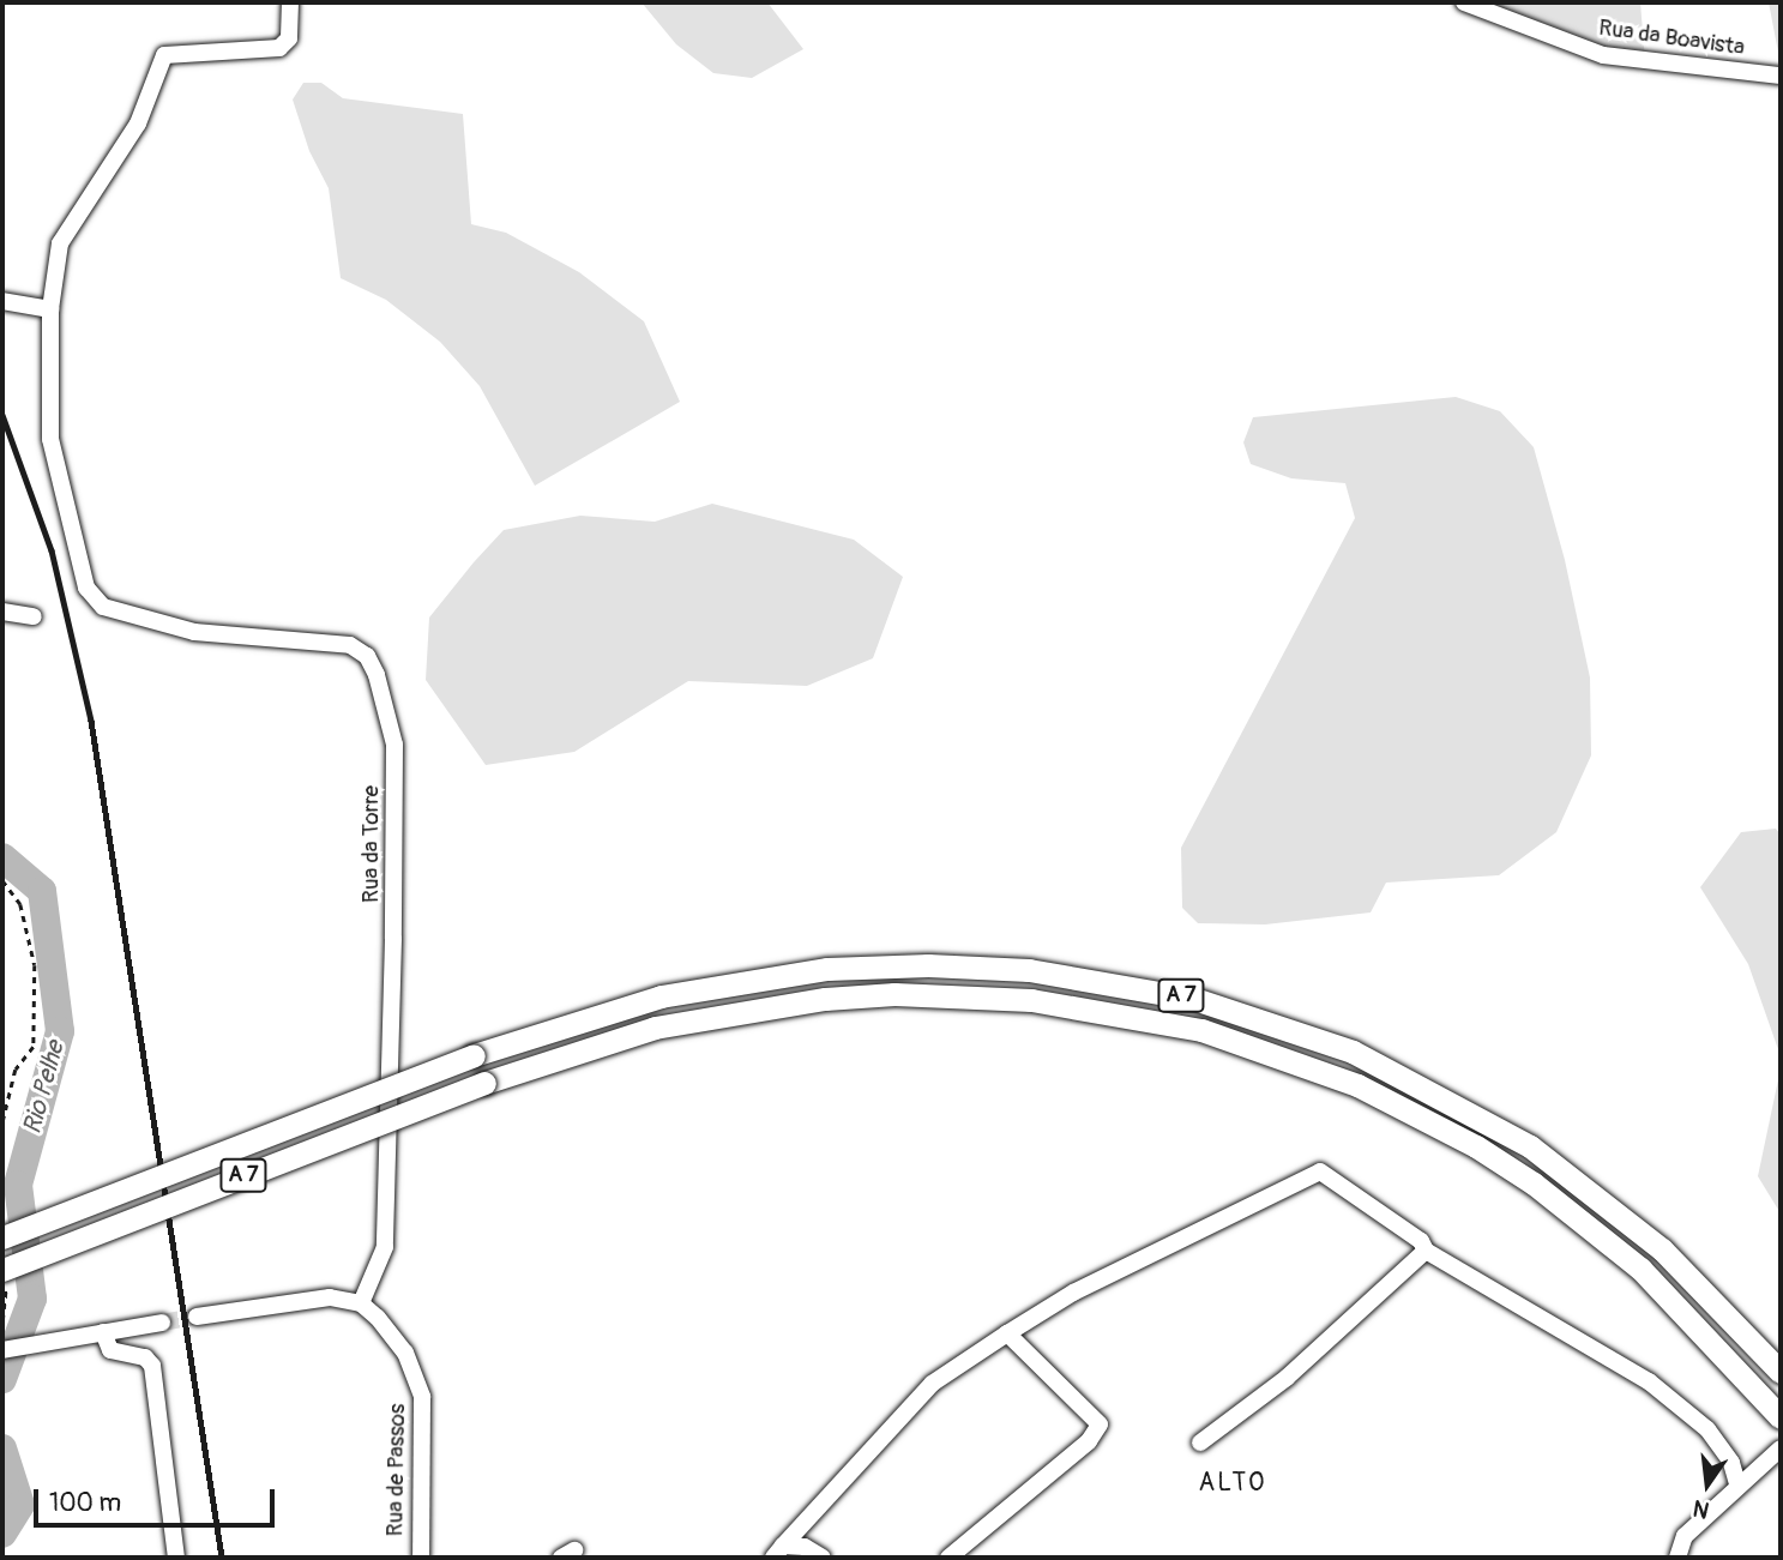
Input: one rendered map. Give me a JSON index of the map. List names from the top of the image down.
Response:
{
  "streets": {
    "highway": ["A 7"],
    "street": ["Rua da Boavista", "Rua da Torre", "Rua de Passos"]
  },
  "crossings": [
    ["Rua da Torre", "Rua de Passos"]
  ],
  "districts": ["ALTO"],
  "water": ["Rio Pelhe"],
  "scale_bar": "100 m",
  "north": "bottom"
}
